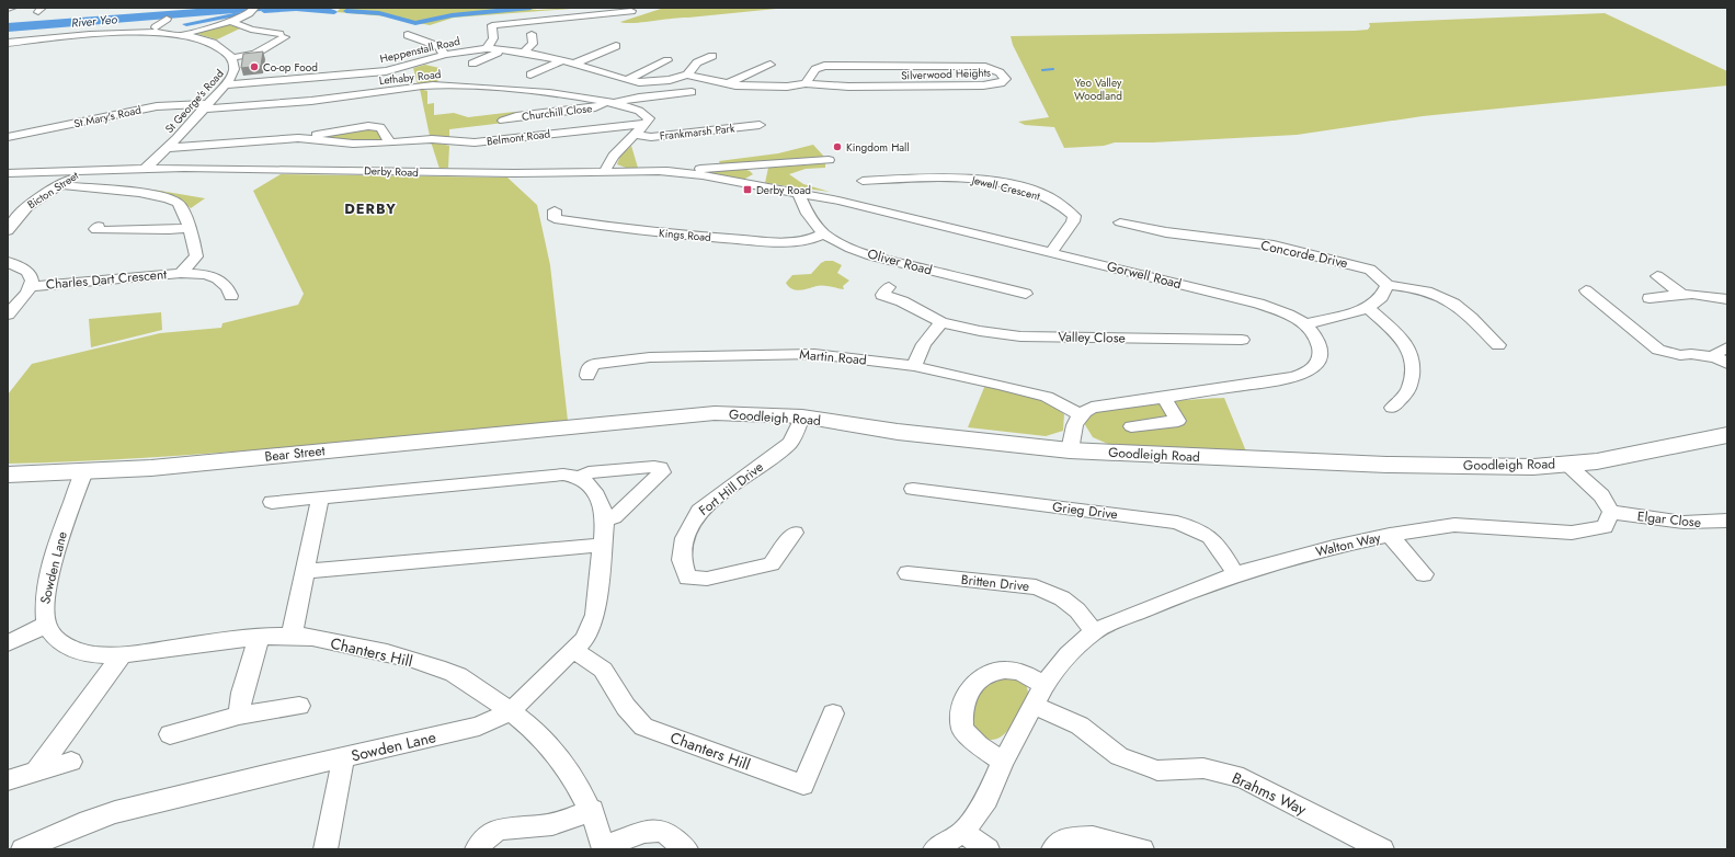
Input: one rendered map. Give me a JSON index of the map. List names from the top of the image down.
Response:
{
  "streets": {
    "street": [
      "Heppenstall Road",
      "Silverwood Heights",
      "Lethaby Road",
      "St George's Road",
      "Churchill Close",
      "St Mary's Road",
      "Frankmarsh Park",
      "Belmont Road",
      "Derby Road",
      "Jewell Crescent",
      "Bicton Street",
      "Kings Road",
      "Concorde Drive",
      "Oliver Road",
      "Gorwell Road",
      "Charles Dart Crescent",
      "Valley Close",
      "Martin Road",
      "Goodleigh Road",
      "Bear Street",
      "Fort Hill Drive",
      "Grieg Drive",
      "Elgar Close",
      "Walton Way",
      "Sowden Lane",
      "Britten Drive",
      "Chanters Hill",
      "Brahms Way"
    ]
  },
  "crossings": [
    ["Heppenstall Road", "St George's Road"],
    ["Lethaby Road", "St George's Road"],
    ["Lethaby Road", "Churchill Close"],
    ["Lethaby Road", "St Mary's Road"],
    ["St George's Road", "St Mary's Road"],
    ["St George's Road", "Belmont Road"],
    ["St George's Road", "Derby Road"],
    ["Derby Road", "Bicton Street"],
    ["Derby Road", "Gorwell Road"],
    ["Jewell Crescent", "Gorwell Road"],
    ["Bicton Street", "Charles Dart Crescent"],
    ["Kings Road", "Oliver Road"],
    ["Oliver Road", "Gorwell Road"],
    ["Gorwell Road", "Martin Road"],
    ["Goodleigh Road", "Bear Street"],
    ["Goodleigh Road", "Fort Hill Drive"],
    ["Bear Street", "Sowden Lane"],
    ["Grieg Drive", "Walton Way"],
    ["Elgar Close", "Walton Way"],
    ["Walton Way", "Britten Drive"],
    ["Walton Way", "Brahms Way"],
    ["Sowden Lane", "Chanters Hill"]
  ],
  "districts": ["DERBY"],
  "water": ["River Yeo"],
  "parks": ["Yeo Valley Woodland"],
  "places": {
    "other": ["Co-op Food", "Kingdom Hall"],
    "transit": ["Derby Road"]
  }
}
